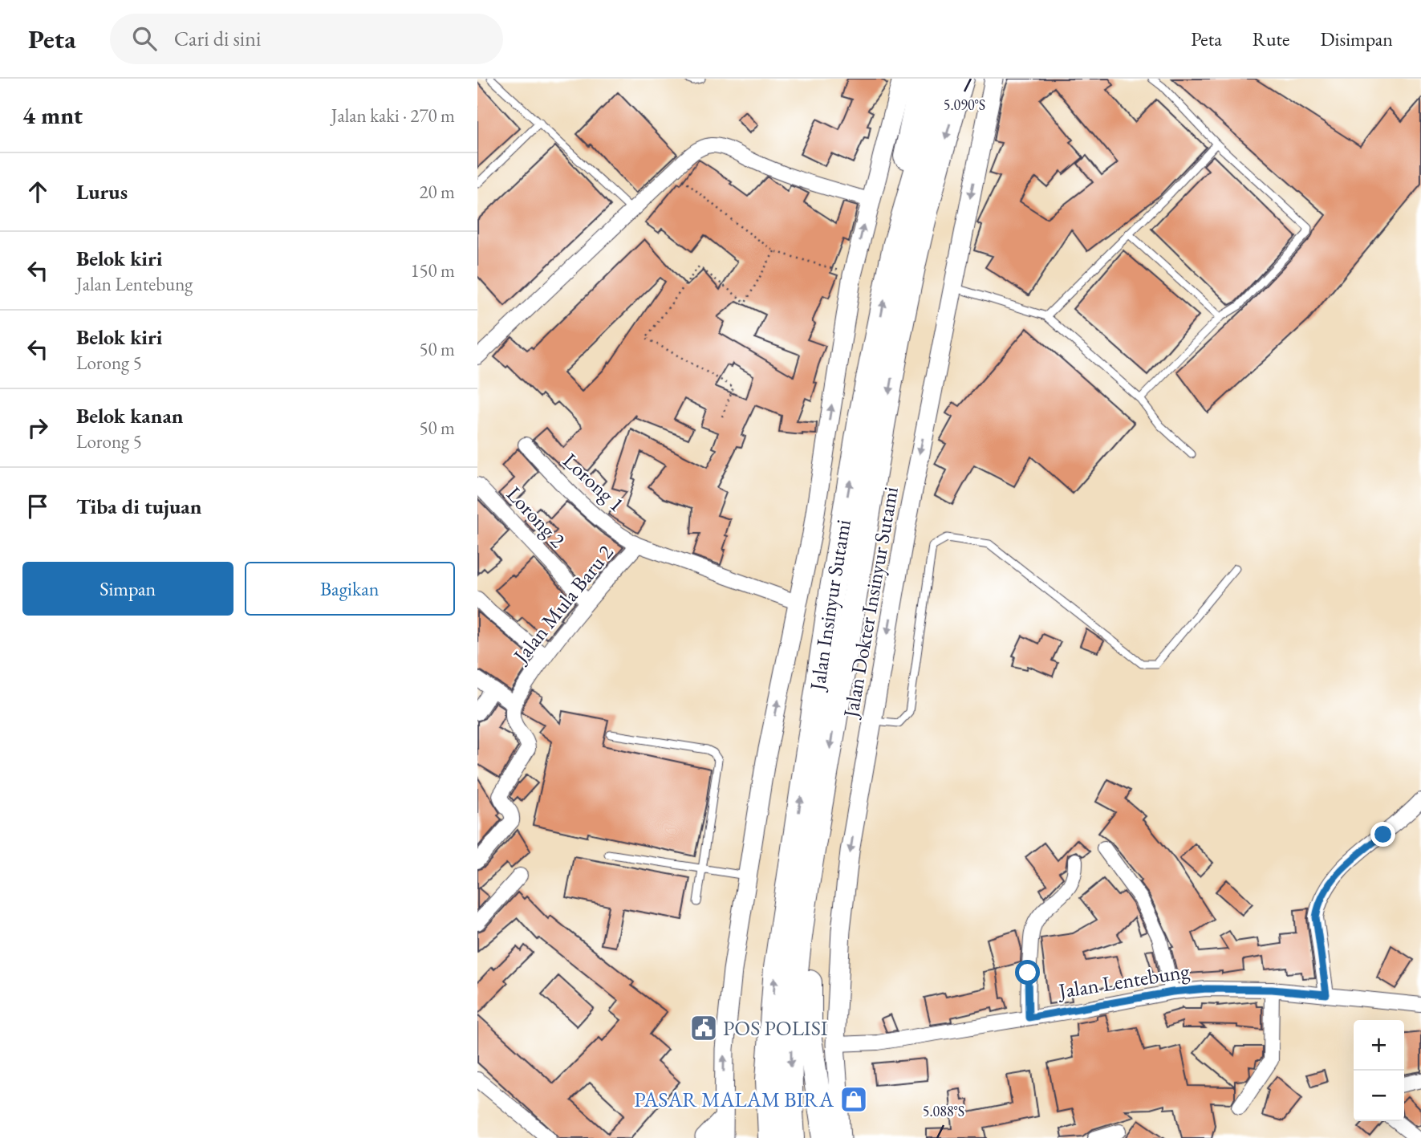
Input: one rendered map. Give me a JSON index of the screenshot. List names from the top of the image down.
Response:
{
  "streets": {
    "highway": ["Jalan Insinyur Sutami"],
    "street": [
      "Lorong 1",
      "Lorong 2",
      "Jalan Dokter Insinyur Sutami",
      "Jalan Mula Baru 2",
      "Jalan Lentebung"
    ]
  },
  "crossings": [
    ["Lorong 1", "Jalan Mula Baru 2"],
    ["Lorong 2", "Jalan Mula Baru 2"],
    ["Jalan Dokter Insinyur Sutami", "Jalan Lentebung"]
  ],
  "places": {
    "public building": ["POS POLISI"],
    "shop": ["PASAR MALAM BIRA"]
  },
  "page": {
    "header": "Peta",
    "search": "Cari di sini",
    "nav": ["Peta", "Rute", "Disimpan"],
    "heading": ["4 mnt", "Jalan kaki · 270 m"],
    "list": [
      ["Lurus", "20 m"],
      ["Belok kiri", "Jalan Lentebung", "150 m"],
      ["Belok kiri", "Lorong 5", "50 m"],
      ["Belok kanan", "Lorong 5", "50 m"],
      "Tiba di tujuan"
    ],
    "buttons": ["Simpan", "Bagikan"],
    "map_buttons": ["+", "−"]
  },
  "coordinates": ["5.090°S", "5.088°S"]
}
